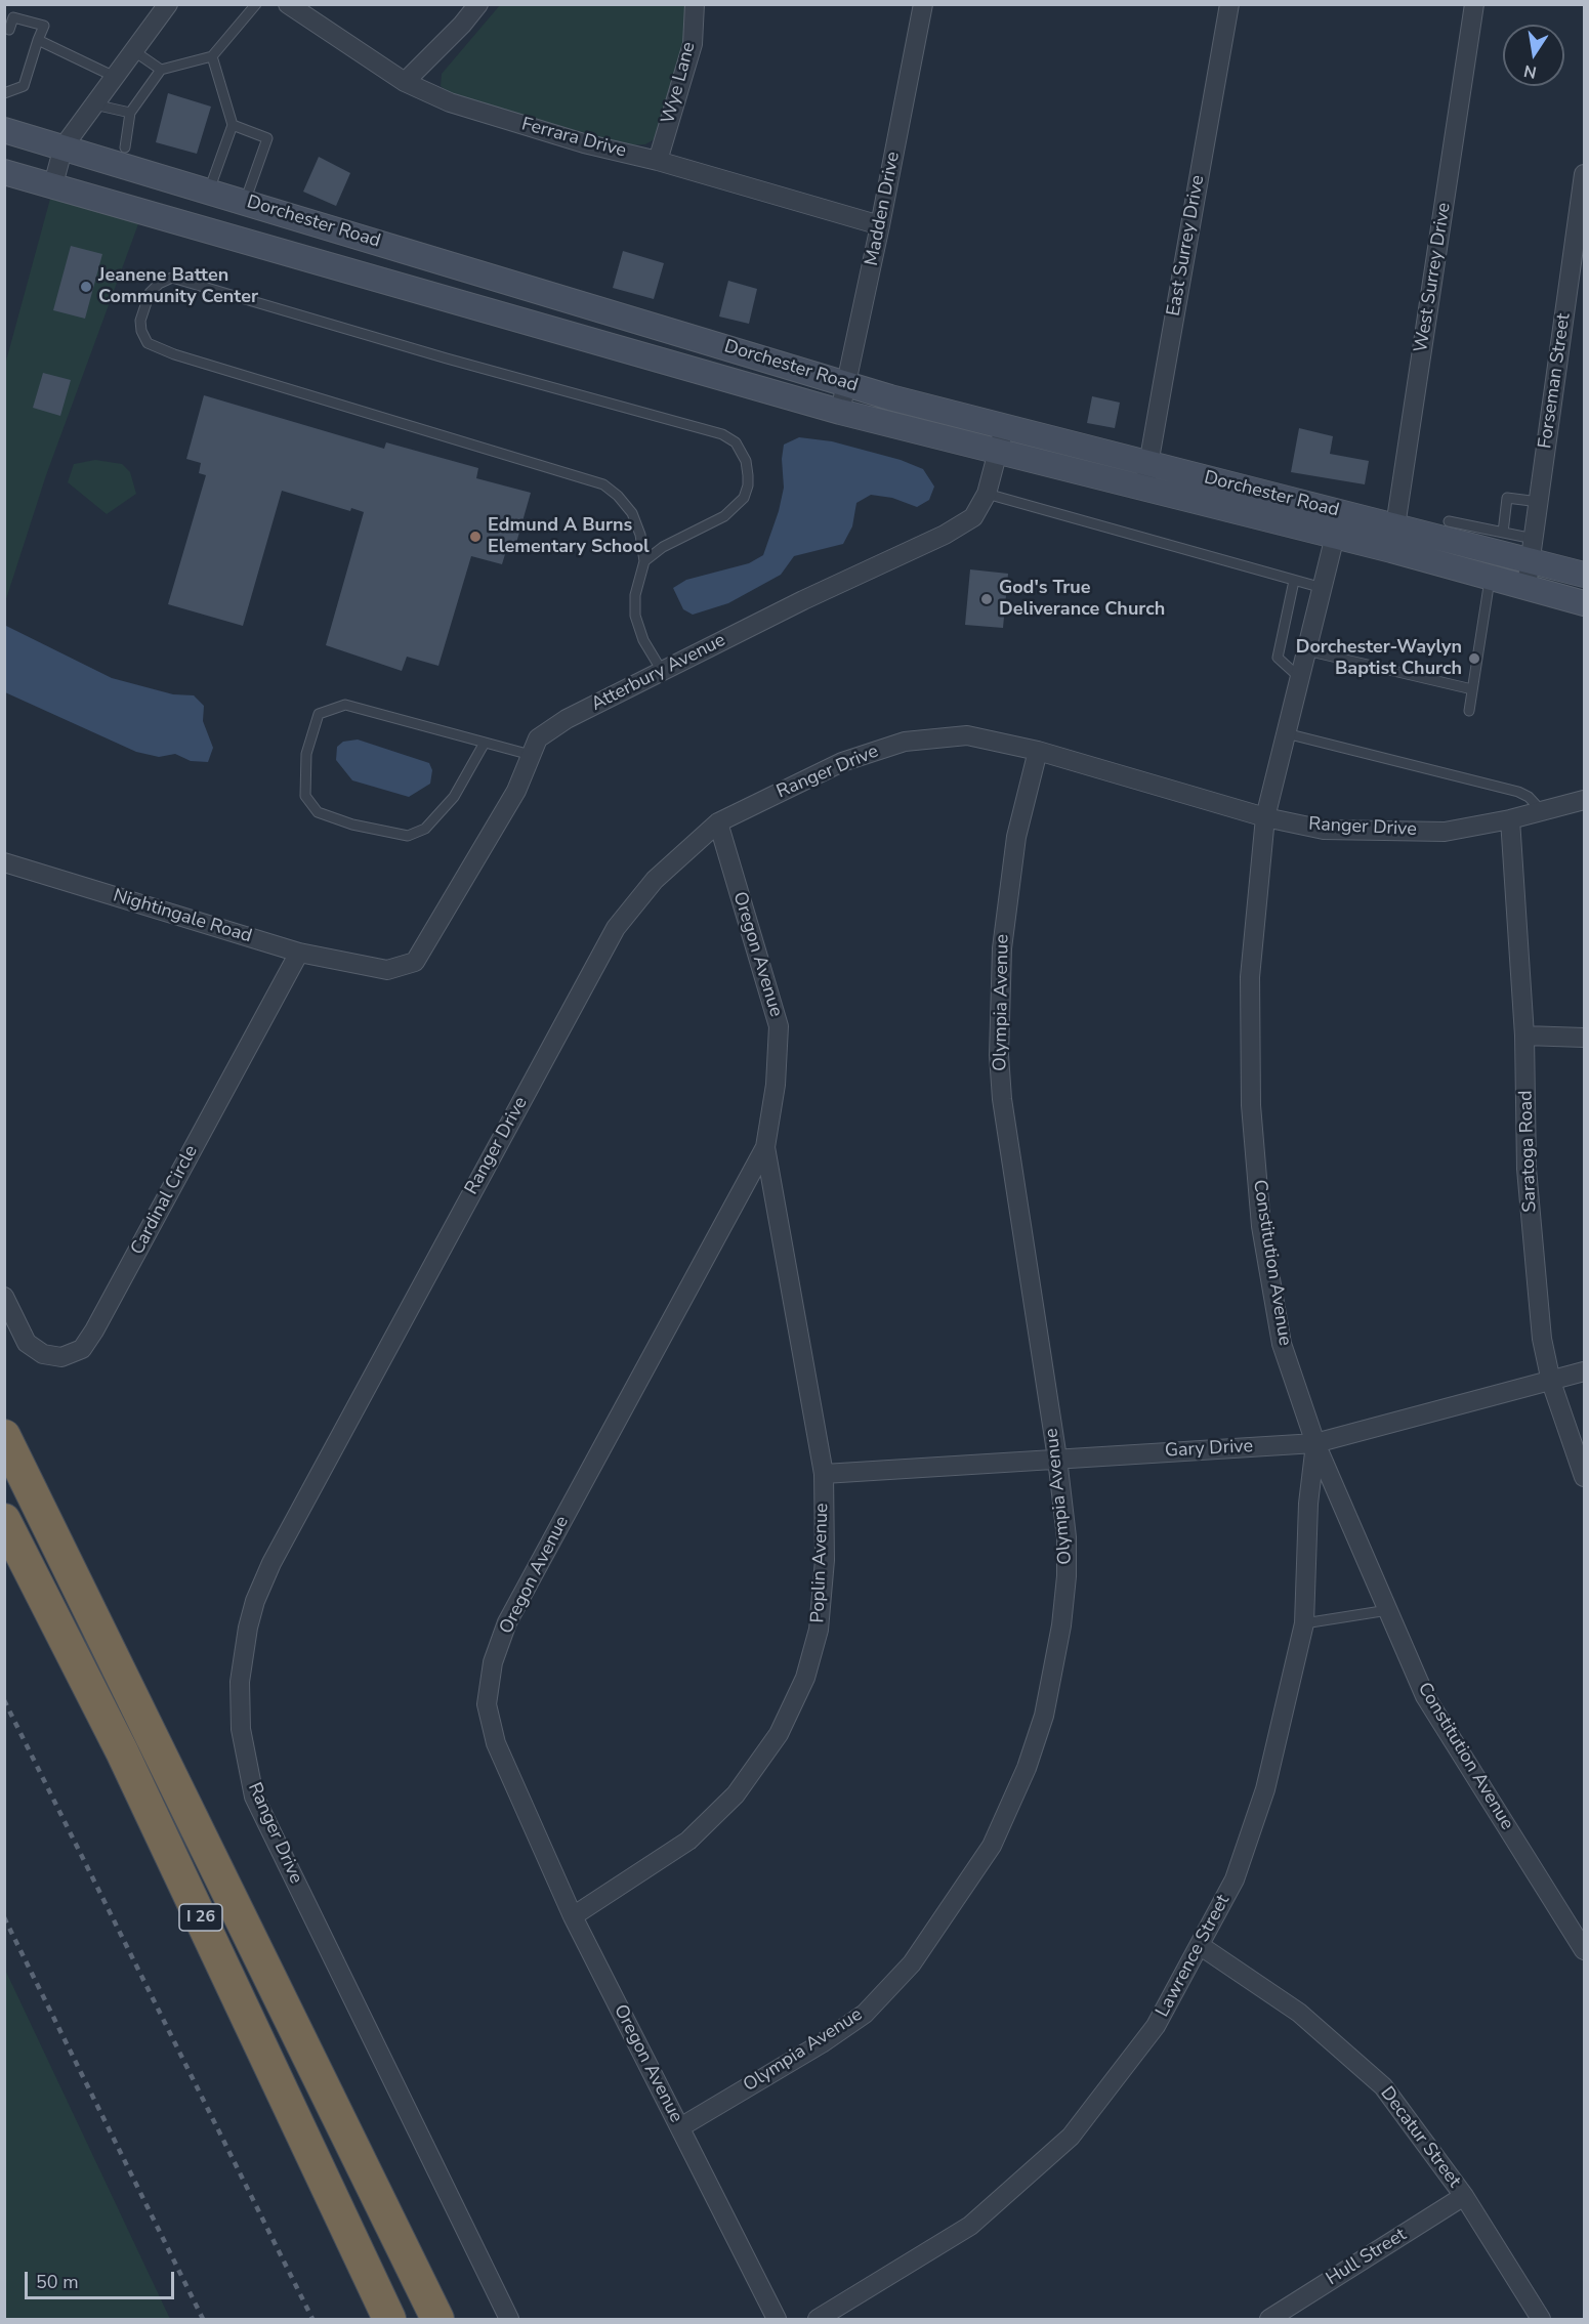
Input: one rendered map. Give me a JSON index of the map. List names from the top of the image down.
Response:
{
  "streets": {
    "highway": ["I 26"],
    "main road": ["Dorchester Road"],
    "street": [
      "Wye Lane",
      "Ferrara Drive",
      "Madden Drive",
      "East Surrey Drive",
      "West Surrey Drive",
      "Forseman Street",
      "Atterbury Avenue",
      "Ranger Drive",
      "Nightingale Road",
      "Oregon Avenue",
      "Olympia Avenue",
      "Saratoga Road",
      "Cardinal Circle",
      "Constitution Avenue",
      "Gary Drive",
      "Poplin Avenue",
      "Lawrence Street",
      "Decatur Street",
      "Hull Street"
    ]
  },
  "crossings": [
    ["Wye Lane", "Ferrara Drive"],
    ["Ferrara Drive", "Madden Drive"],
    ["Madden Drive", "Dorchester Road"],
    ["Dorchester Road", "East Surrey Drive"],
    ["Dorchester Road", "West Surrey Drive"],
    ["Dorchester Road", "Forseman Street"],
    ["Dorchester Road", "Atterbury Avenue"],
    ["Dorchester Road", "Constitution Avenue"],
    ["Atterbury Avenue", "Nightingale Road"],
    ["Ranger Drive", "Oregon Avenue"],
    ["Ranger Drive", "Olympia Avenue"],
    ["Ranger Drive", "Saratoga Road"],
    ["Ranger Drive", "Constitution Avenue"],
    ["Nightingale Road", "Cardinal Circle"],
    ["Oregon Avenue", "Olympia Avenue"],
    ["Oregon Avenue", "Poplin Avenue"],
    ["Olympia Avenue", "Gary Drive"],
    ["Saratoga Road", "Gary Drive"],
    ["Constitution Avenue", "Gary Drive"],
    ["Constitution Avenue", "Lawrence Street"],
    ["Gary Drive", "Poplin Avenue"],
    ["Gary Drive", "Lawrence Street"],
    ["Lawrence Street", "Decatur Street"],
    ["Decatur Street", "Hull Street"]
  ],
  "places": [
    "Jeanene Batten Community Center",
    "Edmund A Burns Elementary School",
    "God's True Deliverance Church",
    "Dorchester-Waylyn Baptist Church"
  ],
  "scale_bar": "50 m",
  "north": "bottom"
}
